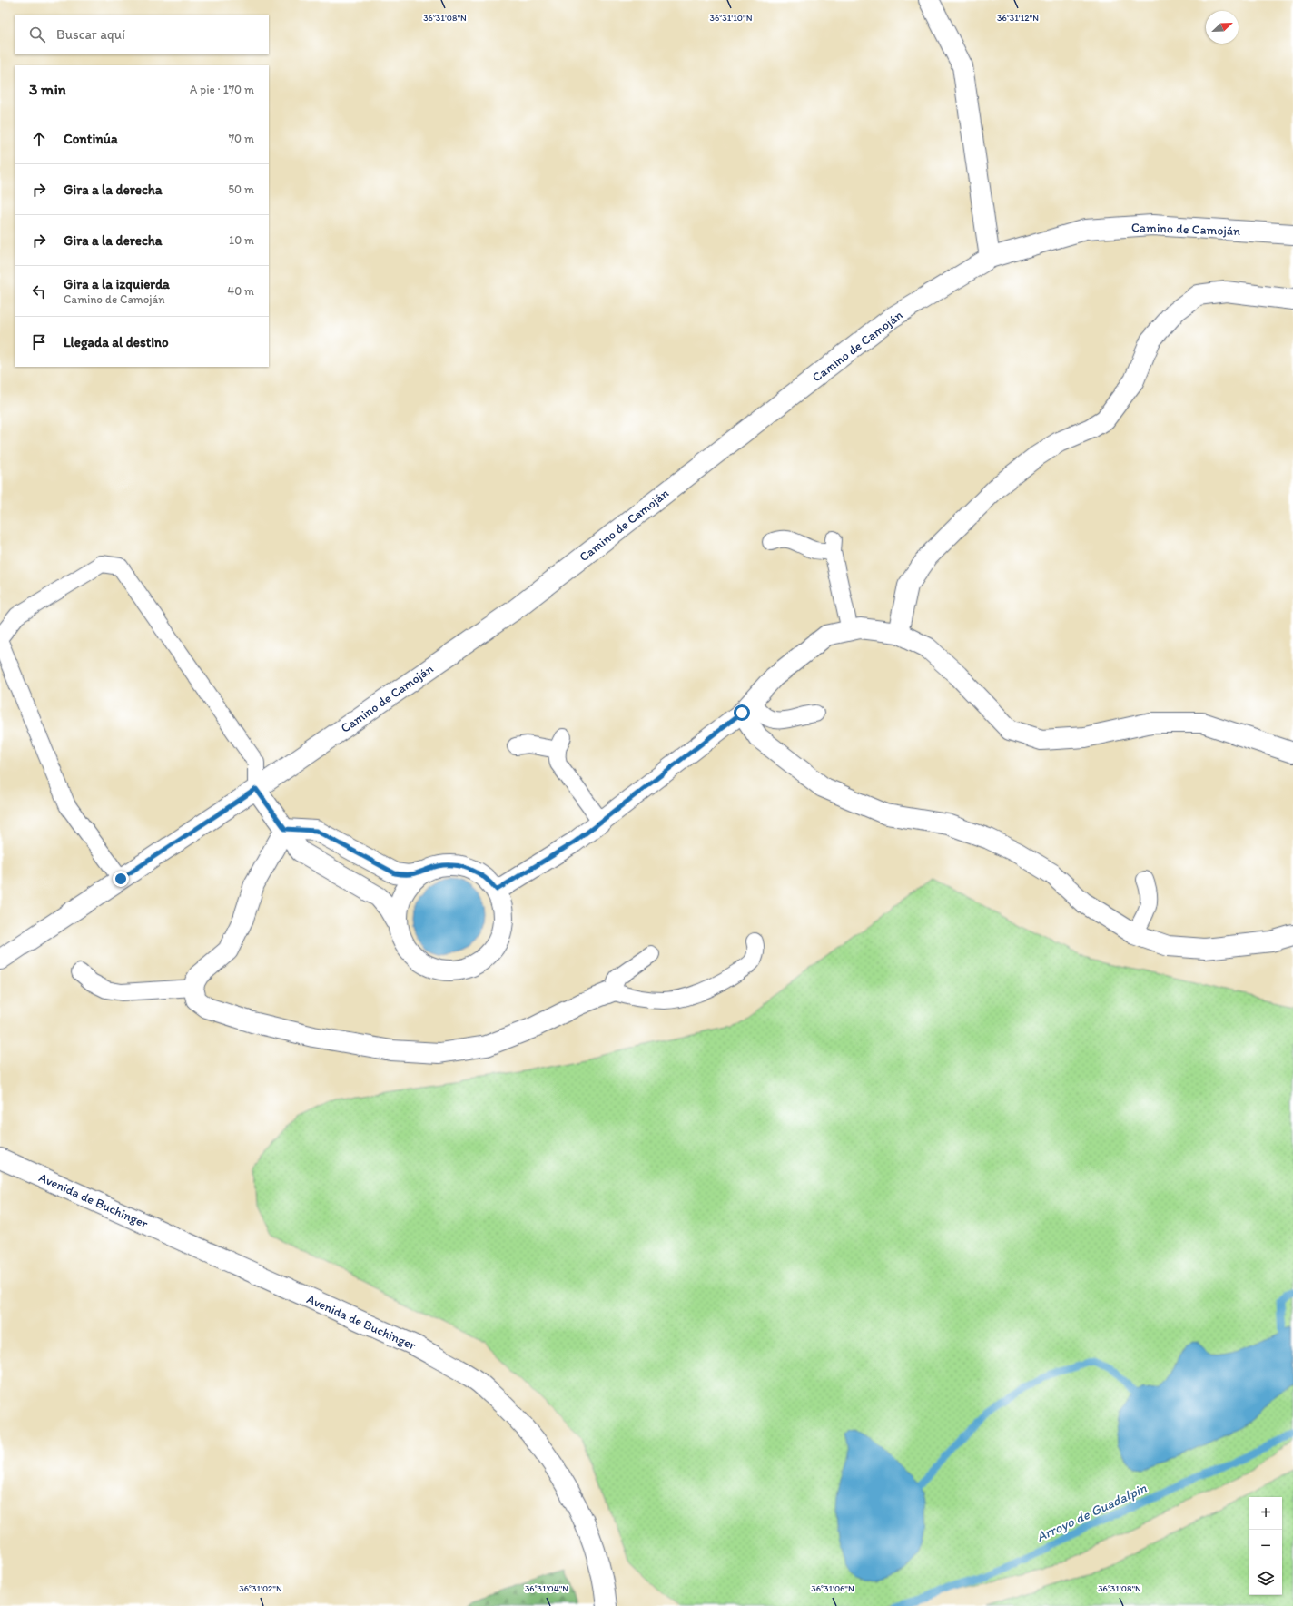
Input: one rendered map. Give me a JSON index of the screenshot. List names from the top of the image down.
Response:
{
  "streets": {
    "street": ["Camino de Camoján", "Avenida de Buchinger"]
  },
  "water": ["Arroyo de Guadalpin"],
  "north": "top right",
  "page": {
    "search": "Buscar aquí",
    "heading": ["3 min", "A pie · 170 m"],
    "list": [
      ["Continúa", "70 m"],
      ["Gira a la derecha", "50 m"],
      ["Gira a la derecha", "10 m"],
      ["Gira a la izquierda", "Camino de Camoján", "40 m"],
      "Llegada al destino"
    ],
    "map_buttons": ["+", "−"]
  },
  "coordinates": [
    "36°31'08\"N",
    "36°31'10\"N",
    "36°31'12\"N",
    "36°31'02\"N",
    "36°31'04\"N",
    "36°31'06\"N"
  ]
}
